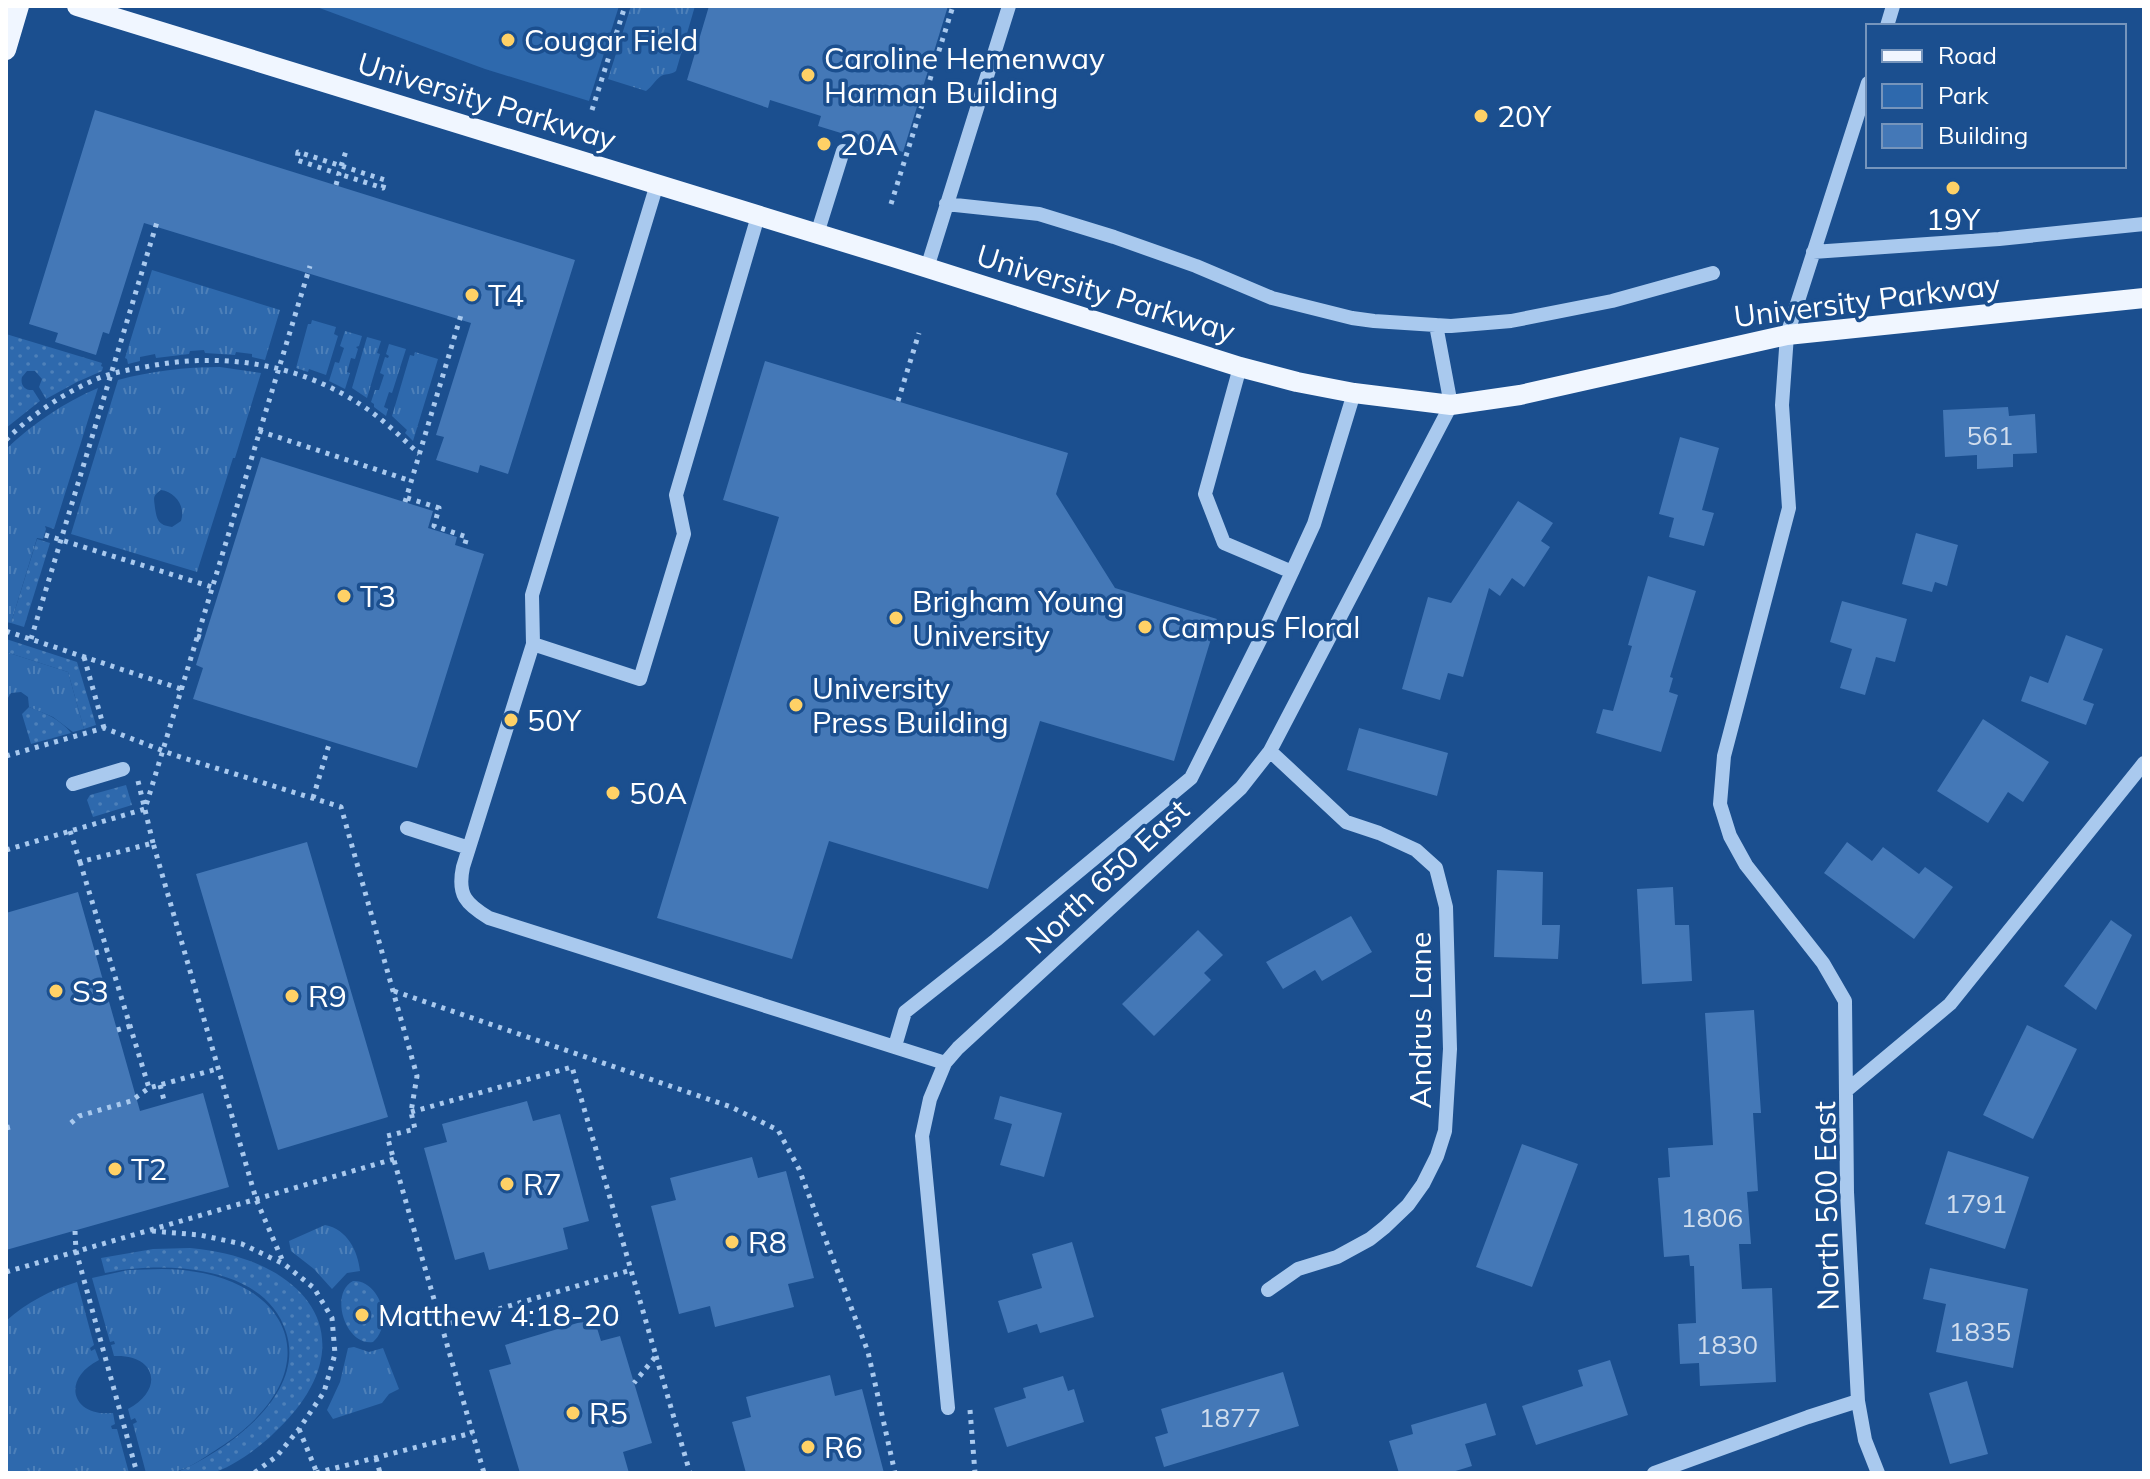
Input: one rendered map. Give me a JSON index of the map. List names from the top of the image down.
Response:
{
  "streets": {
    "main road": ["University Parkway"],
    "street": ["North 650 East", "Andrus Lane", "North 500 East"]
  },
  "crossings": [
    ["University Parkway", "North 650 East"],
    ["North 650 East", "Andrus Lane"]
  ],
  "places": [
    "Cougar Field",
    "Caroline Hemenway Harman Building",
    "20Y",
    "20A",
    "19Y",
    "T4",
    "T3",
    "Brigham Young University",
    "Campus Floral",
    "University Press Building",
    "50Y",
    "50A",
    "S3",
    "R9",
    "T2",
    "R7",
    "R8",
    "Matthew 4:18-20",
    "R5",
    "R6"
  ],
  "house_numbers": [
    "561",
    "1791",
    "1806",
    "1835",
    "1830",
    "1877"
  ],
  "legend": ["Road", "Park", "Building"]
}
